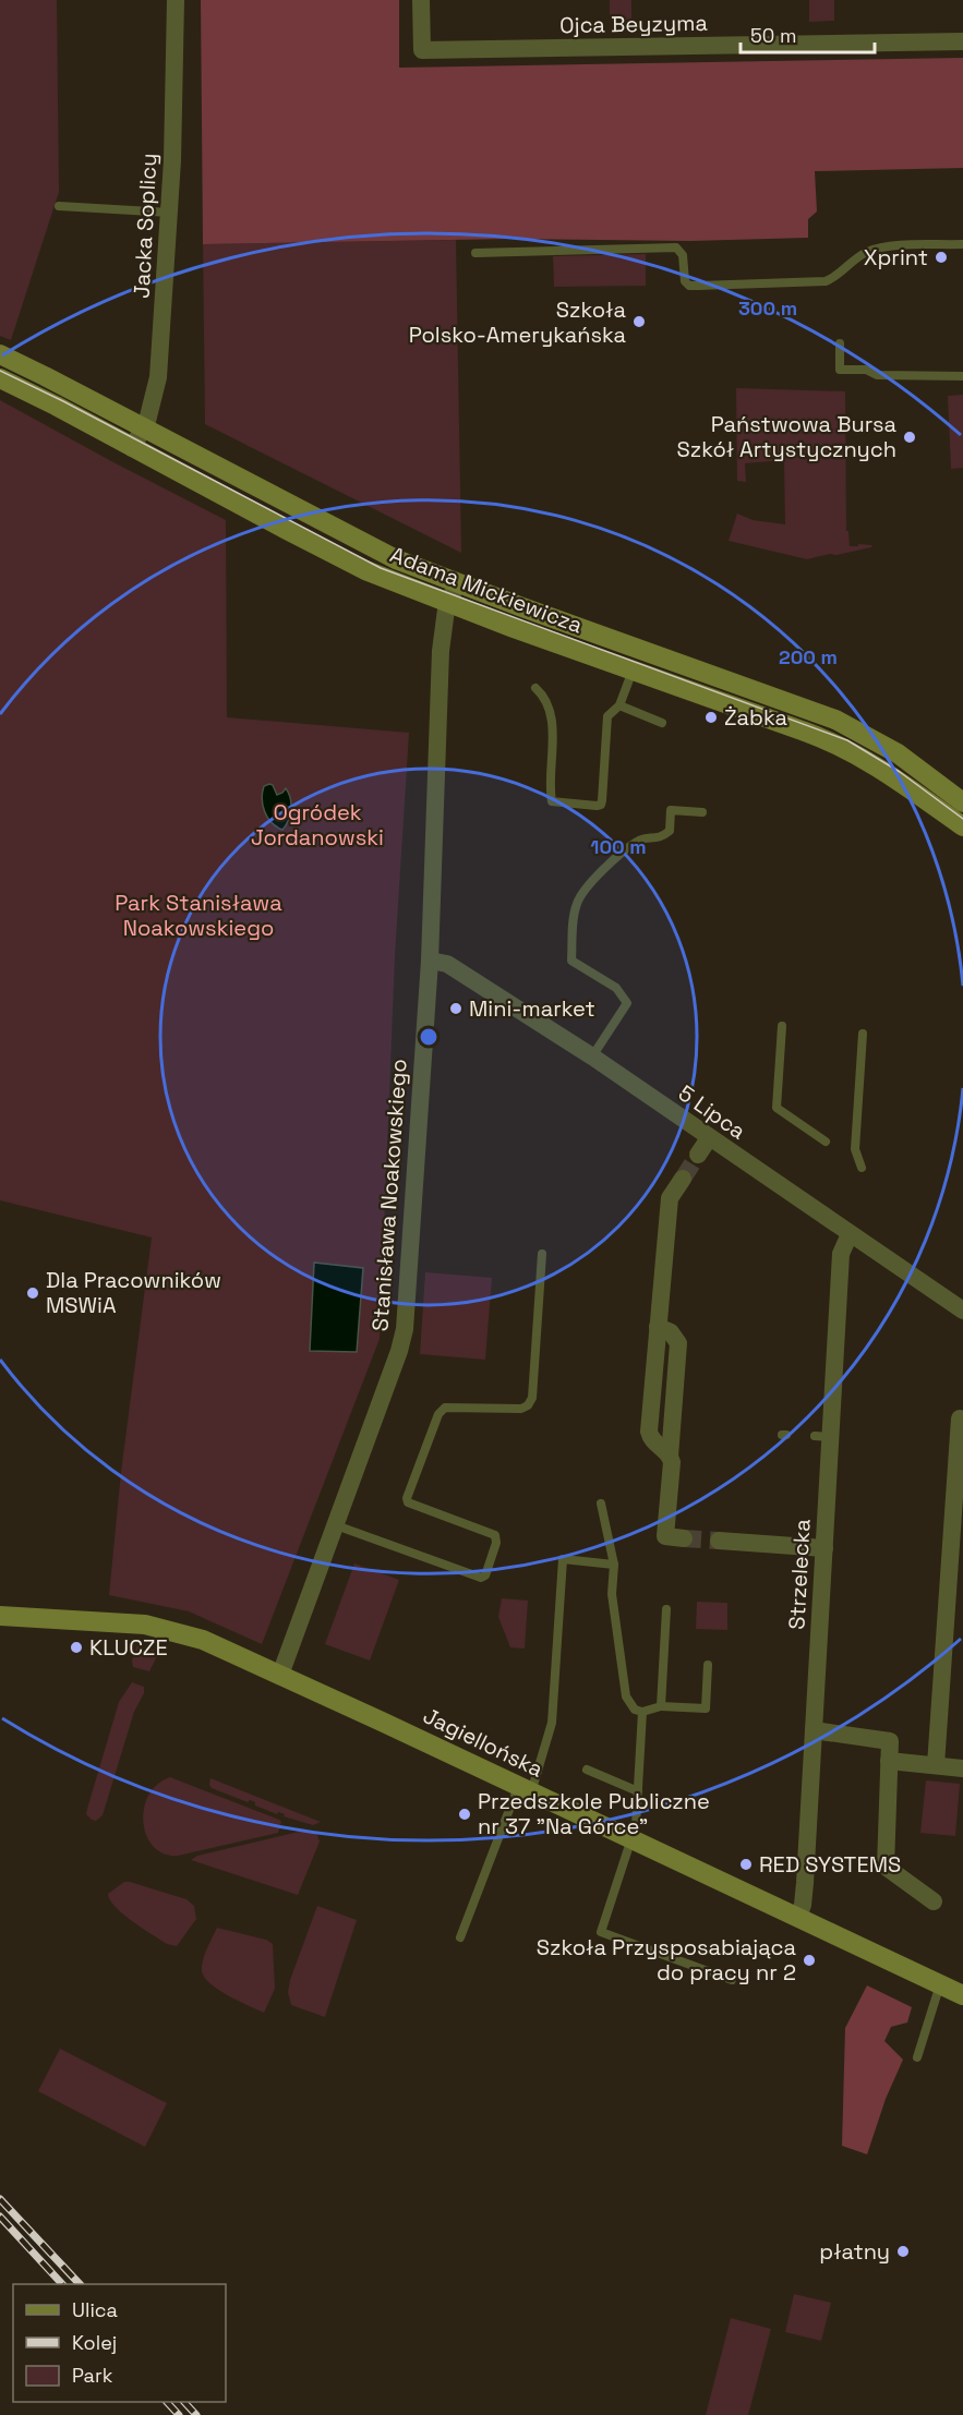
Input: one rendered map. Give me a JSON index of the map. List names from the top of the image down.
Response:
{
  "streets": {
    "street": [
      "Ojca Beyzyma",
      "Jacka Soplicy",
      "Adama Mickiewicza",
      "5 Lipca",
      "Stanisława Noakowskiego",
      "Strzelecka",
      "Jagiellońska"
    ]
  },
  "crossings": [
    ["Jacka Soplicy", "Adama Mickiewicza"],
    ["Adama Mickiewicza", "Stanisława Noakowskiego"],
    ["5 Lipca", "Stanisława Noakowskiego"],
    ["5 Lipca", "Strzelecka"],
    ["Stanisława Noakowskiego", "Jagiellońska"],
    ["Strzelecka", "Jagiellońska"]
  ],
  "parks": ["Ogródek Jordanowski", "Park Stanisława Noakowskiego"],
  "places": [
    "Xprint",
    "Szkoła Polsko-Amerykańska",
    "Państwowa Bursa Szkół Artystycznych",
    "Żabka",
    "Mini-market",
    "Dla Pracowników MSWiA",
    "KLUCZE",
    "Przedszkole Publiczne nr 37 \"Na Górce\"",
    "RED SYSTEMS",
    "Szkoła Przysposabiająca do pracy nr 2",
    "płatny"
  ],
  "legend": ["Ulica", "Kolej", "Park"],
  "scale_bar": "50 m",
  "rings": ["300 m", "200 m", "100 m"]
}
